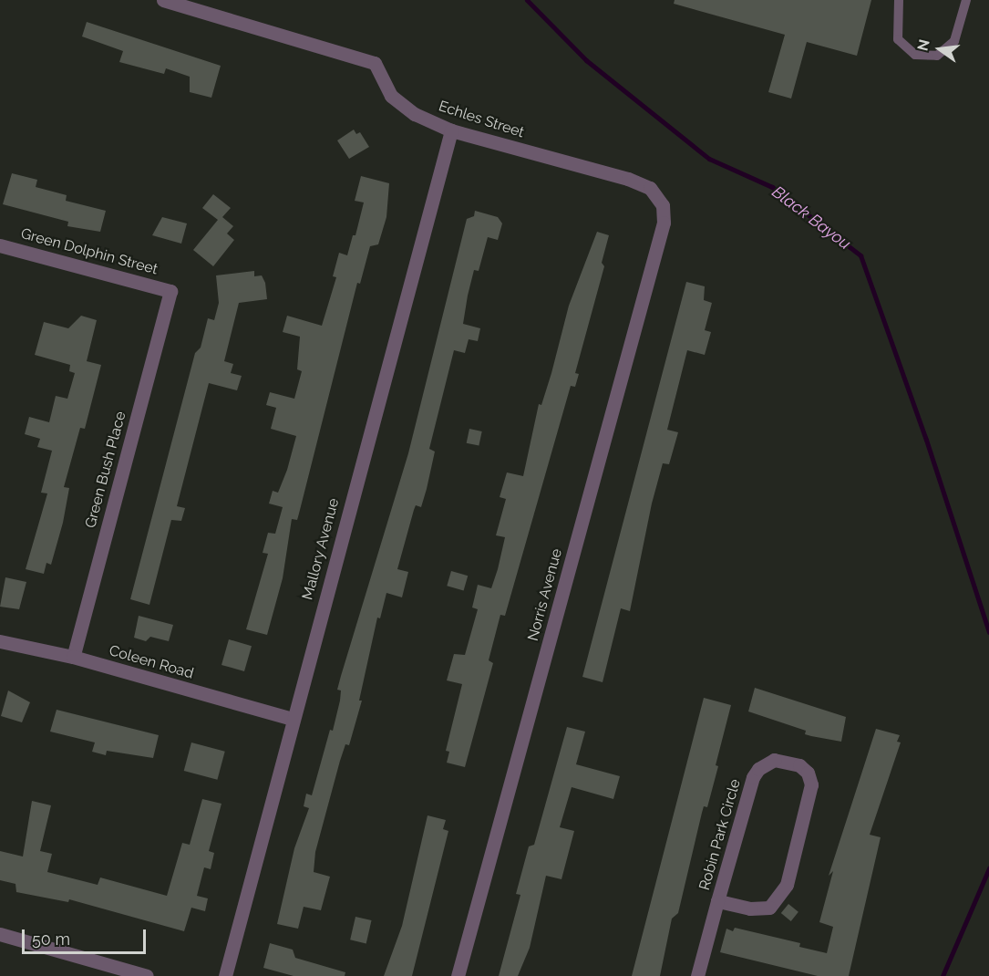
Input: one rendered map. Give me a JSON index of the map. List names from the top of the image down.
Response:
{
  "streets": {
    "street": [
      "Echles Street",
      "Green Dolphin Street",
      "Green Bush Place",
      "Mallory Avenue",
      "Norris Avenue",
      "Coleen Road",
      "Robin Park Circle"
    ]
  },
  "crossings": [
    ["Echles Street", "Mallory Avenue"],
    ["Echles Street", "Norris Avenue"],
    ["Green Dolphin Street", "Green Bush Place"],
    ["Green Bush Place", "Coleen Road"],
    ["Mallory Avenue", "Coleen Road"]
  ],
  "water": ["Black Bayou"],
  "scale_bar": "50 m",
  "north": "left"
}
